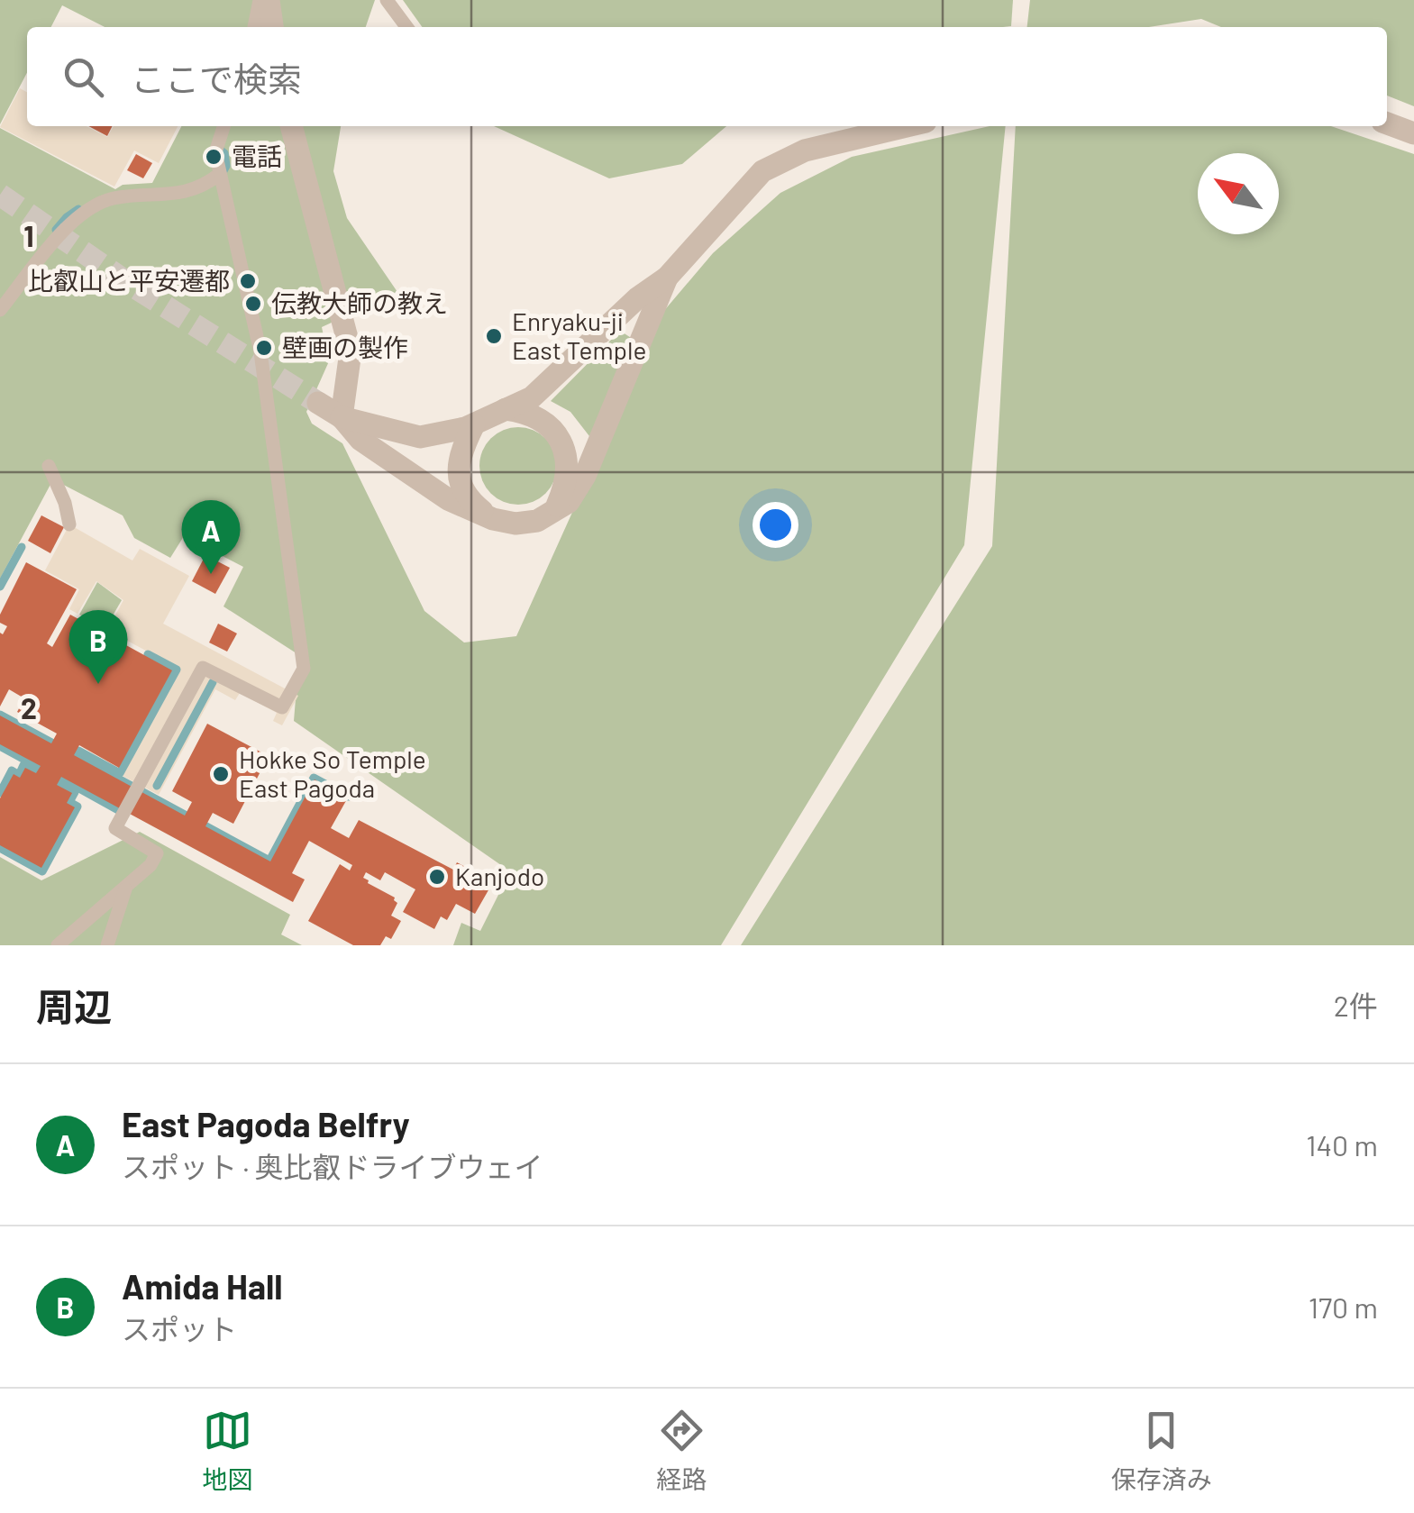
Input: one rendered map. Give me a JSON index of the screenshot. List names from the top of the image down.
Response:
{
  "places": [
    "電話",
    "比叡山と平安遷都",
    "伝教大師の教え",
    "Enryaku-ji East Temple",
    "壁画の製作",
    "Hokke So Temple East Pagoda",
    "Kanjodo"
  ],
  "north": "top left",
  "page": {
    "search": "ここで検索",
    "pins": ["A", "B"],
    "heading": ["周辺", "2件"],
    "list": [
      {
        "mark": "A",
        "name": "East Pagoda Belfry",
        "note": "スポット · 奥比叡ドライブウェイ",
        "value": "140 m"
      },
      {
        "mark": "B",
        "name": "Amida Hall",
        "note": "スポット",
        "value": "170 m"
      }
    ],
    "nav": ["地図", "経路", "保存済み"]
  },
  "grid": {
    "rows": ["1", "2"]
  }
}
